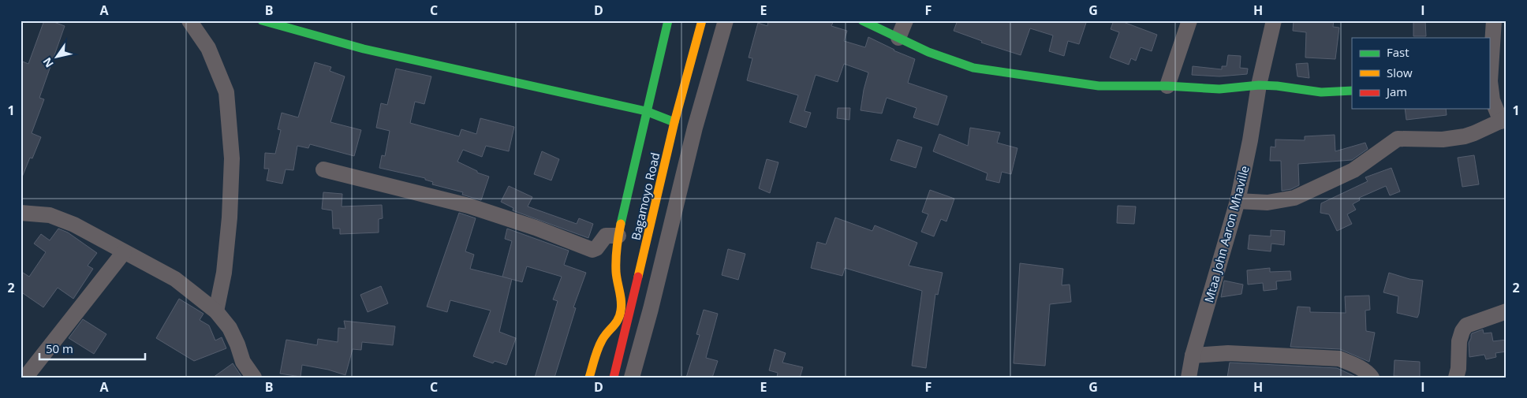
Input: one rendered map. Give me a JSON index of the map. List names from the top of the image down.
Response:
{
  "streets": {
    "main road": ["Bagamoyo Road"],
    "street": ["Mtaa John Aaron Mhaville"]
  },
  "legend": ["Fast", "Slow", "Jam"],
  "scale_bar": "50 m",
  "north": "bottom left",
  "grid": {
    "columns": [
      "A",
      "B",
      "C",
      "D",
      "E",
      "F",
      "G",
      "H",
      "I"
    ],
    "rows": ["1", "2"]
  }
}
